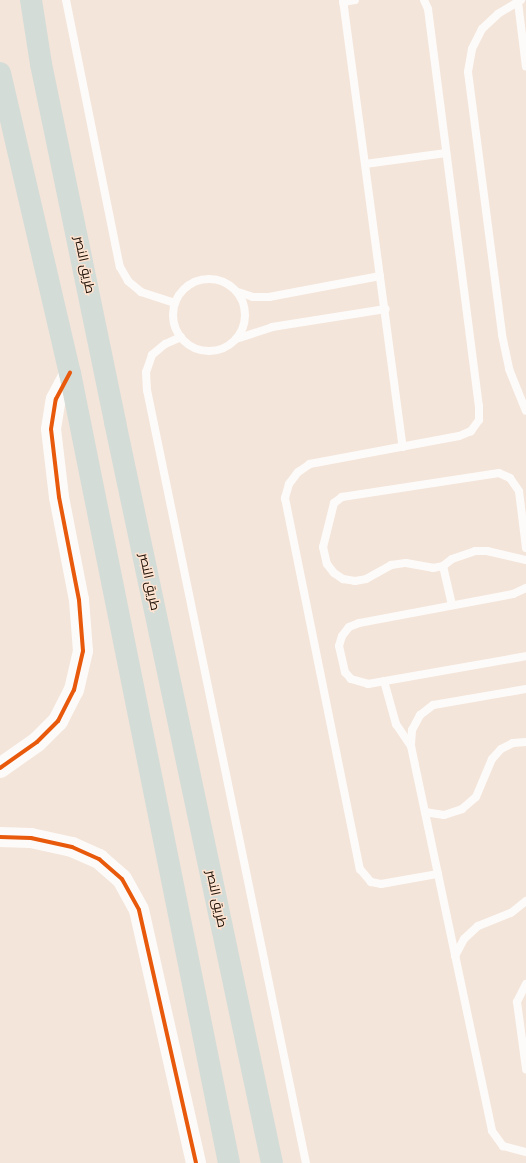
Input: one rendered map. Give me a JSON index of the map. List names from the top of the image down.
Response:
{
  "streets": {
    "highway": ["طريق النصر"]
  }
}
